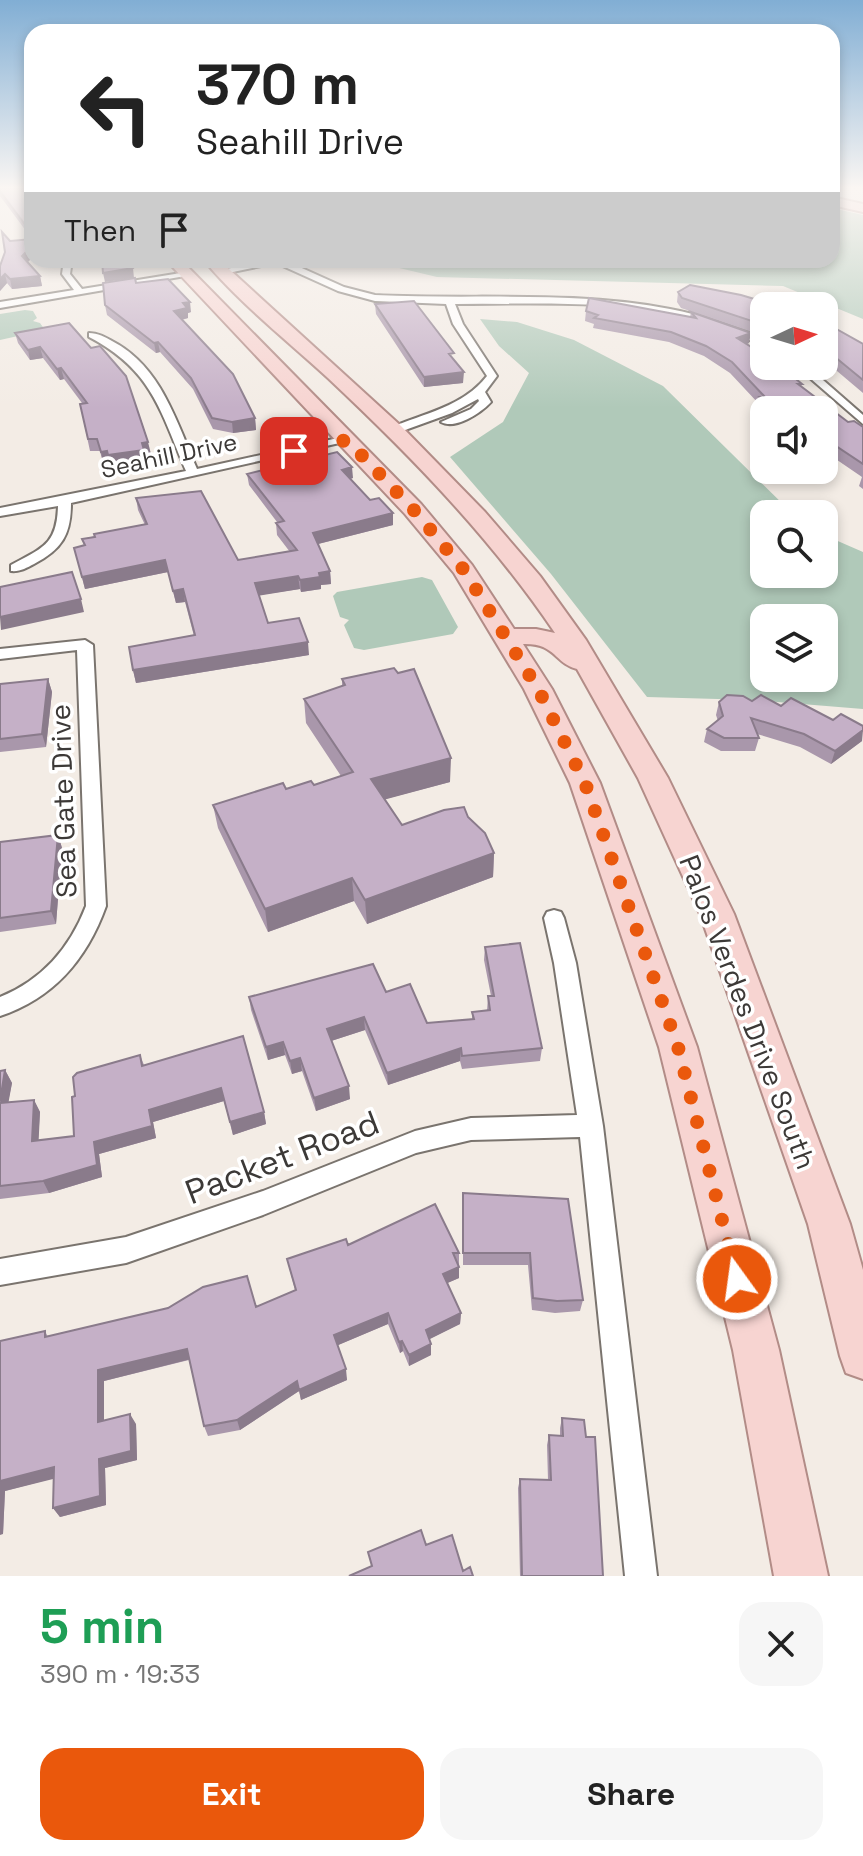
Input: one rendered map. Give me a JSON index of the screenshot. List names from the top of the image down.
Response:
{
  "streets": {
    "main road": ["Palos Verdes Drive South"],
    "street": ["Seahill Drive", "Sea Gate Drive", "Packet Road"]
  },
  "north": "right",
  "page": {
    "turn": ["370 m", "Seahill Drive"],
    "then": "Then",
    "heading": ["5 min", "390 m · 19:33"],
    "buttons": ["Exit", "Share"]
  }
}
